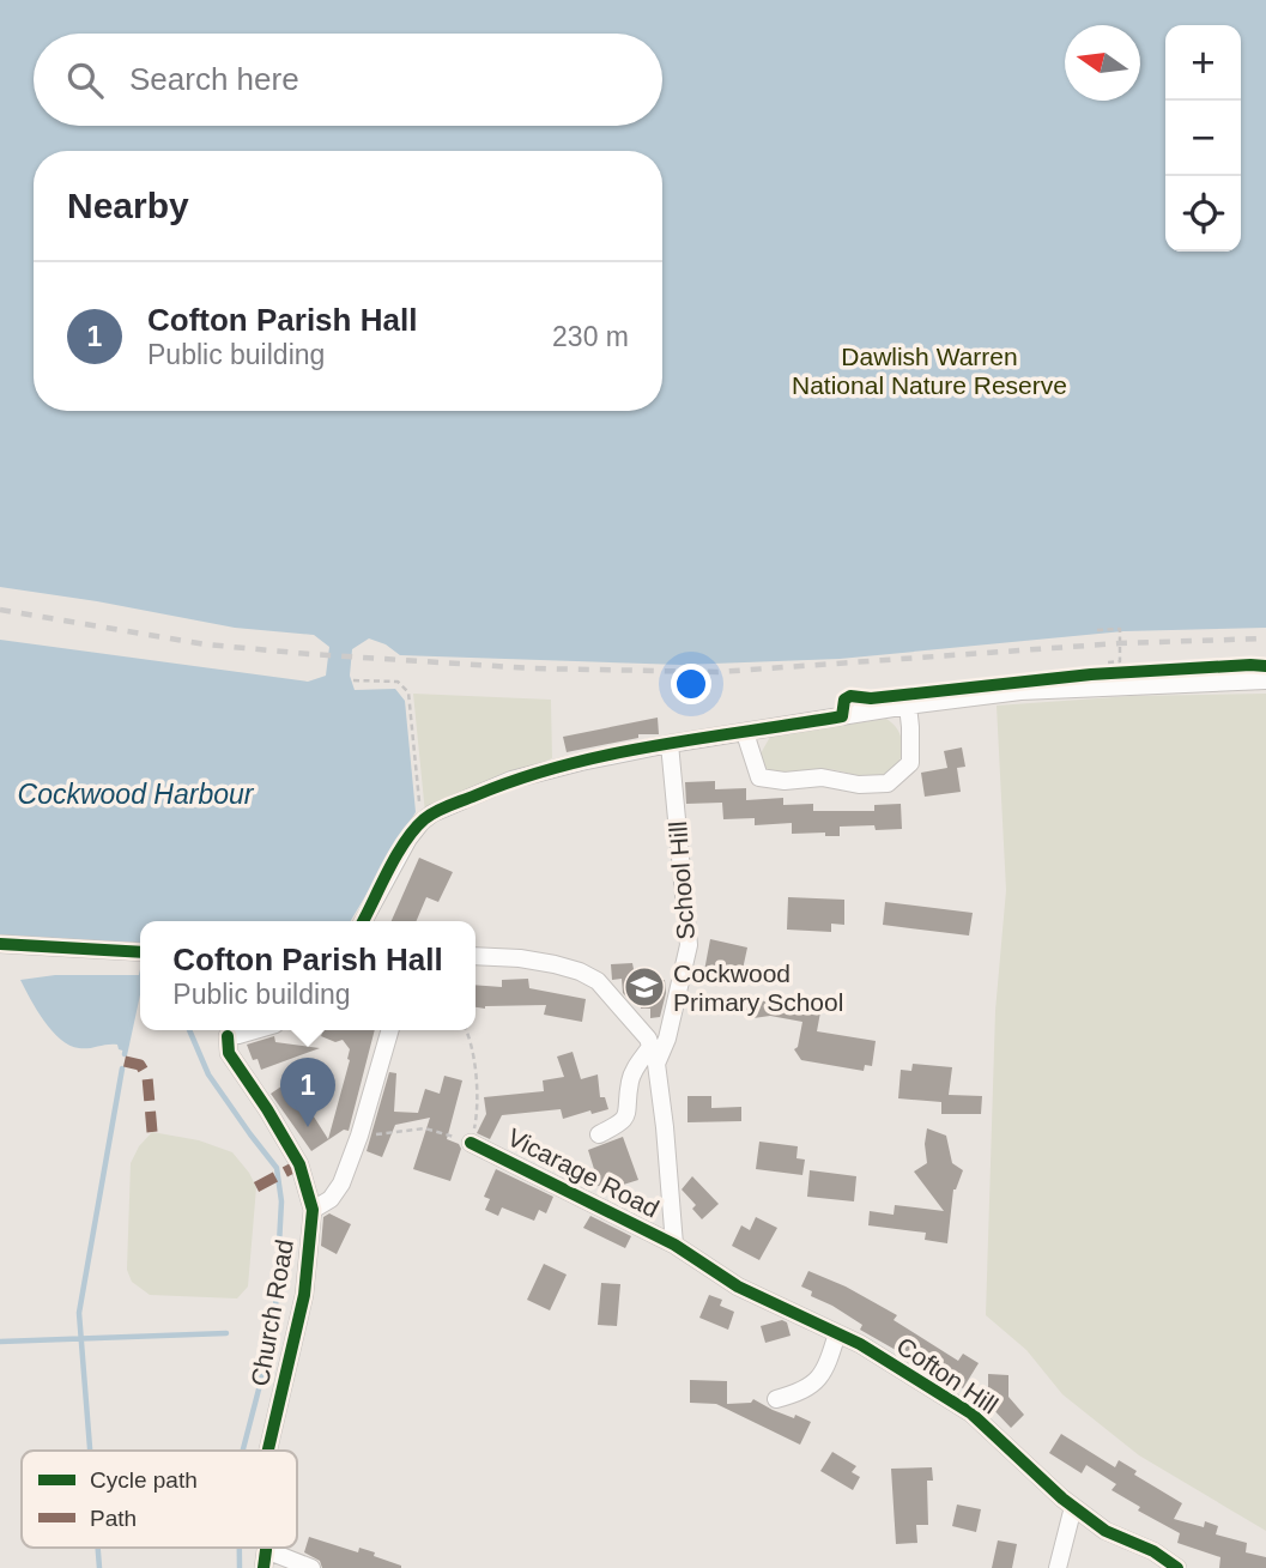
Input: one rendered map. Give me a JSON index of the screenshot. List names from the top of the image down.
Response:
{
  "streets": {
    "street": [
      "School Hill",
      "Vicarage Road",
      "Church Road",
      "Cofton Hill"
    ]
  },
  "crossings": [
    ["Vicarage Road", "Cofton Hill"]
  ],
  "water": ["Cockwood Harbour"],
  "parks": ["Dawlish Warren National Nature Reserve"],
  "places": {
    "school or university": ["Cockwood Primary School"]
  },
  "legend": ["Cycle path", "Path"],
  "north": "left",
  "page": {
    "map_buttons": ["+", "−"],
    "search": "Search here",
    "heading": "Nearby",
    "list": [
      {
        "mark": "1",
        "name": "Cofton Parish Hall",
        "note": "Public building",
        "value": "230 m"
      }
    ],
    "popup": ["Cofton Parish Hall", "Public building"],
    "pins": "1"
  }
}
